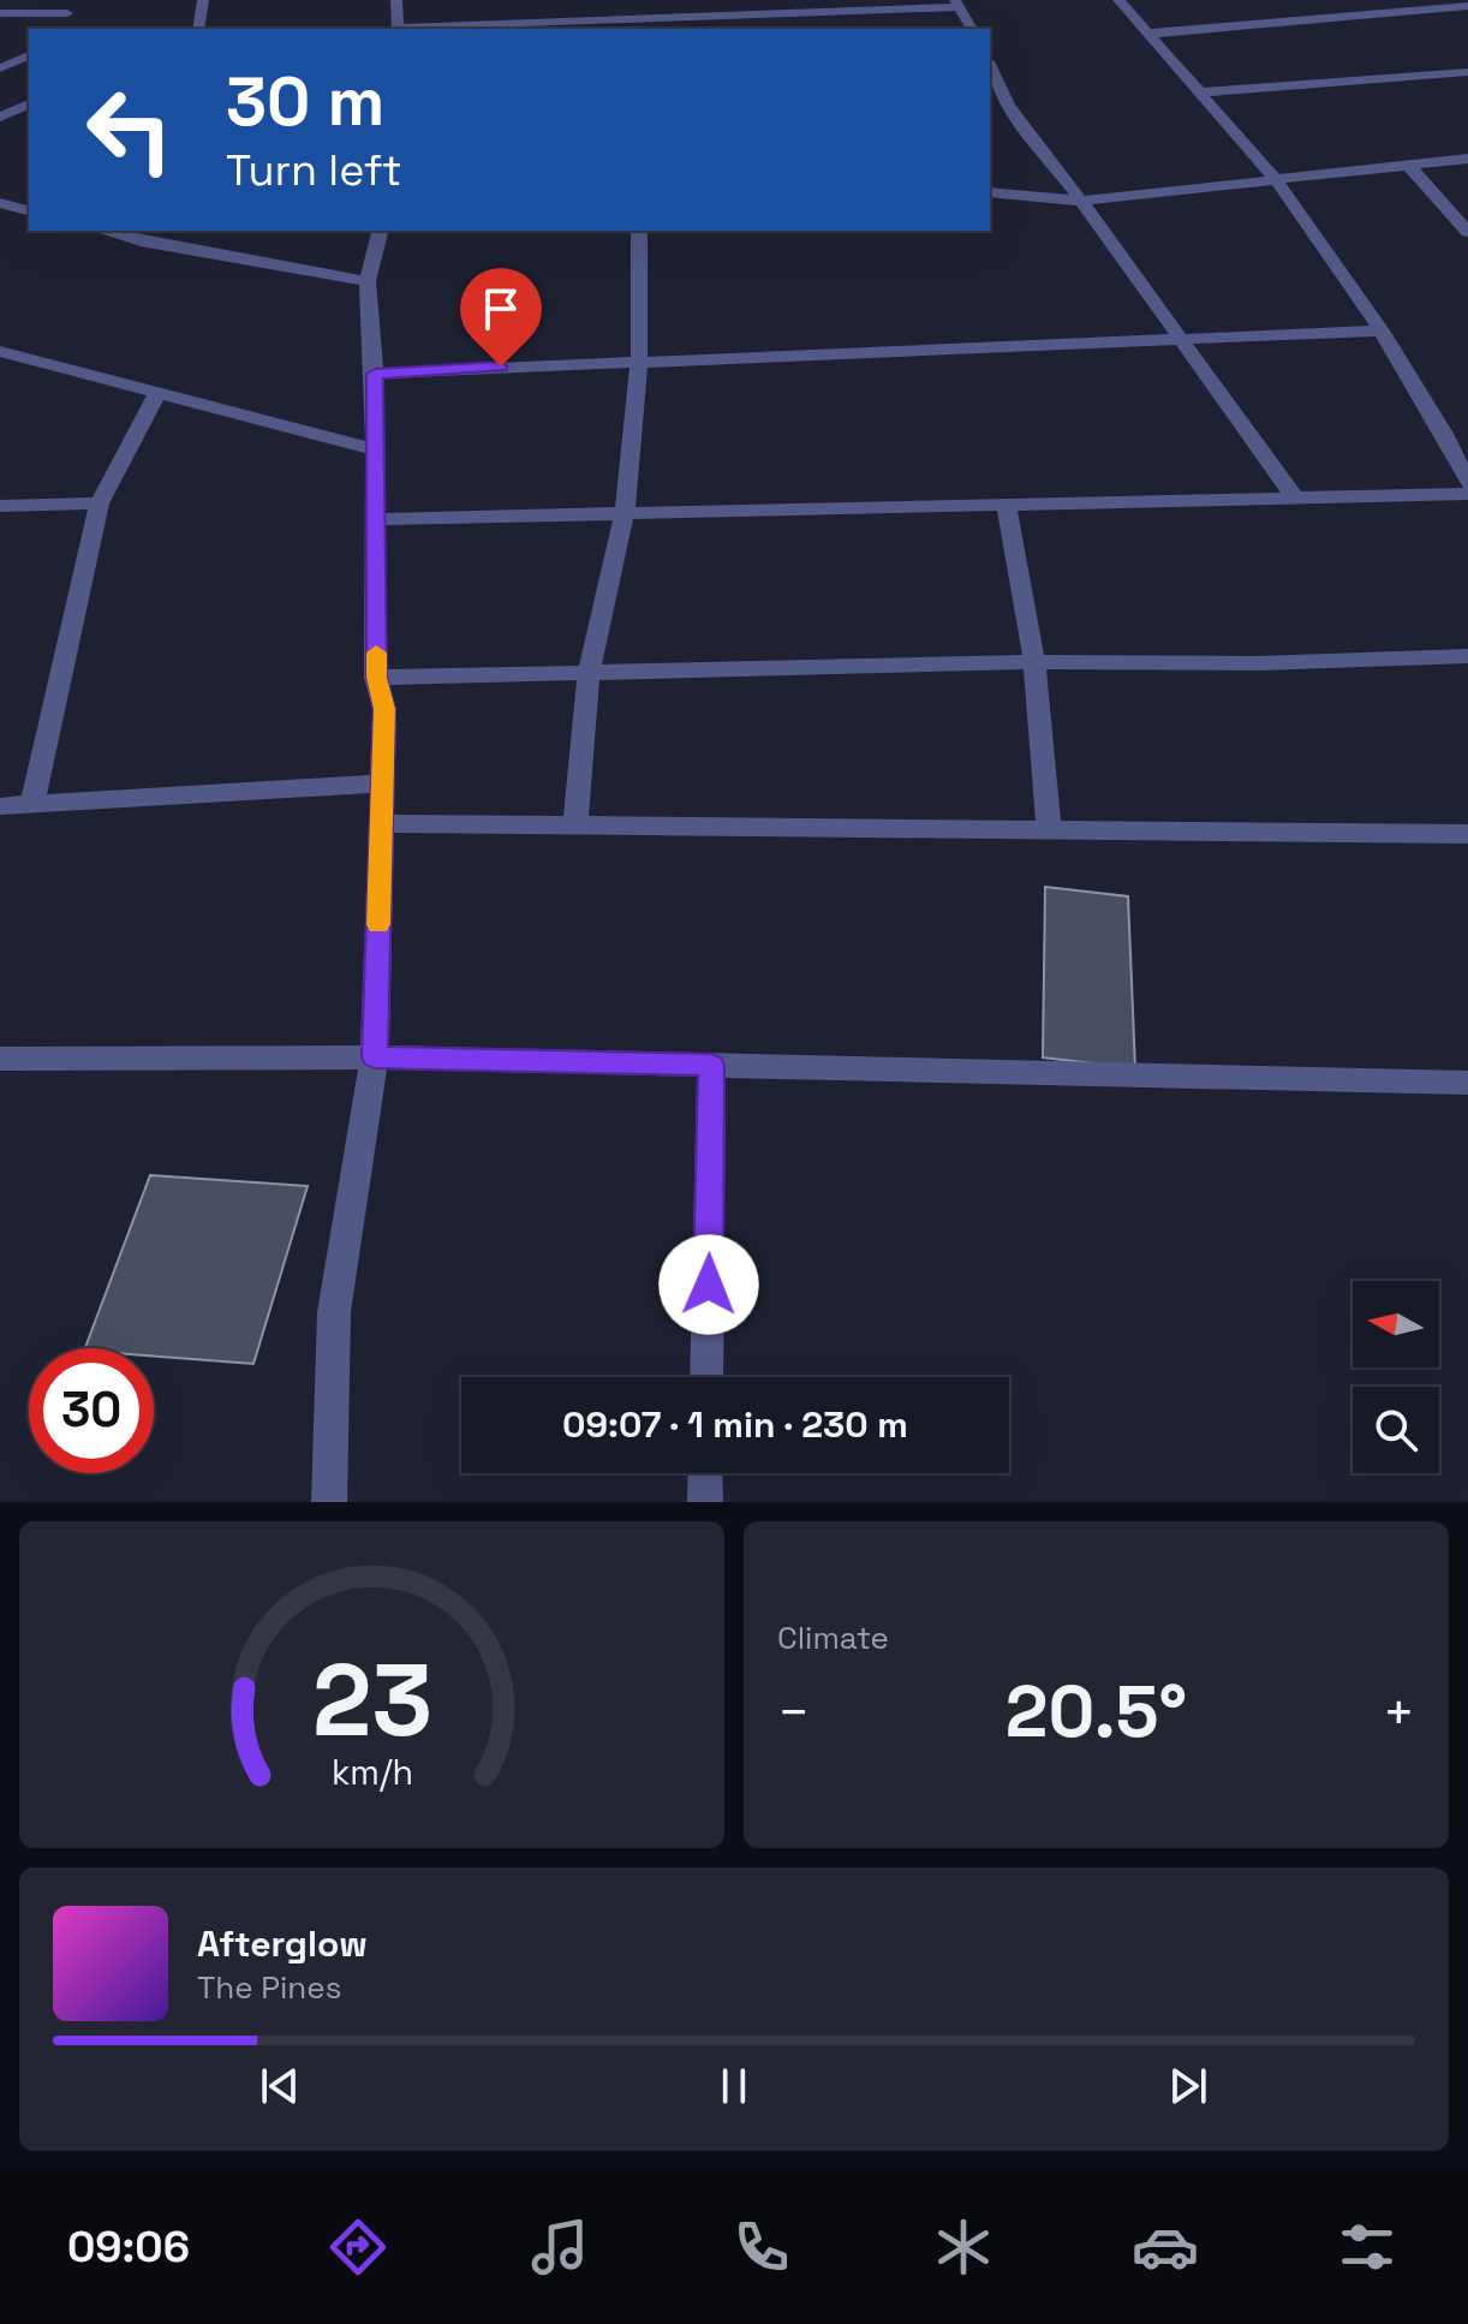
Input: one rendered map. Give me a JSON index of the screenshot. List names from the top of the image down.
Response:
{
  "north": "left",
  "page": {
    "turn": ["30 m", "Turn left"],
    "limit": "30",
    "trip": "09:07 · 1 min · 230 m",
    "tile": "Climate",
    "heat": ["−", "20.5°", "+"],
    "song": ["Afterglow", "The Pines"],
    "tabs": "09:06",
    "gauge": ["23", "km/h"]
  }
}
